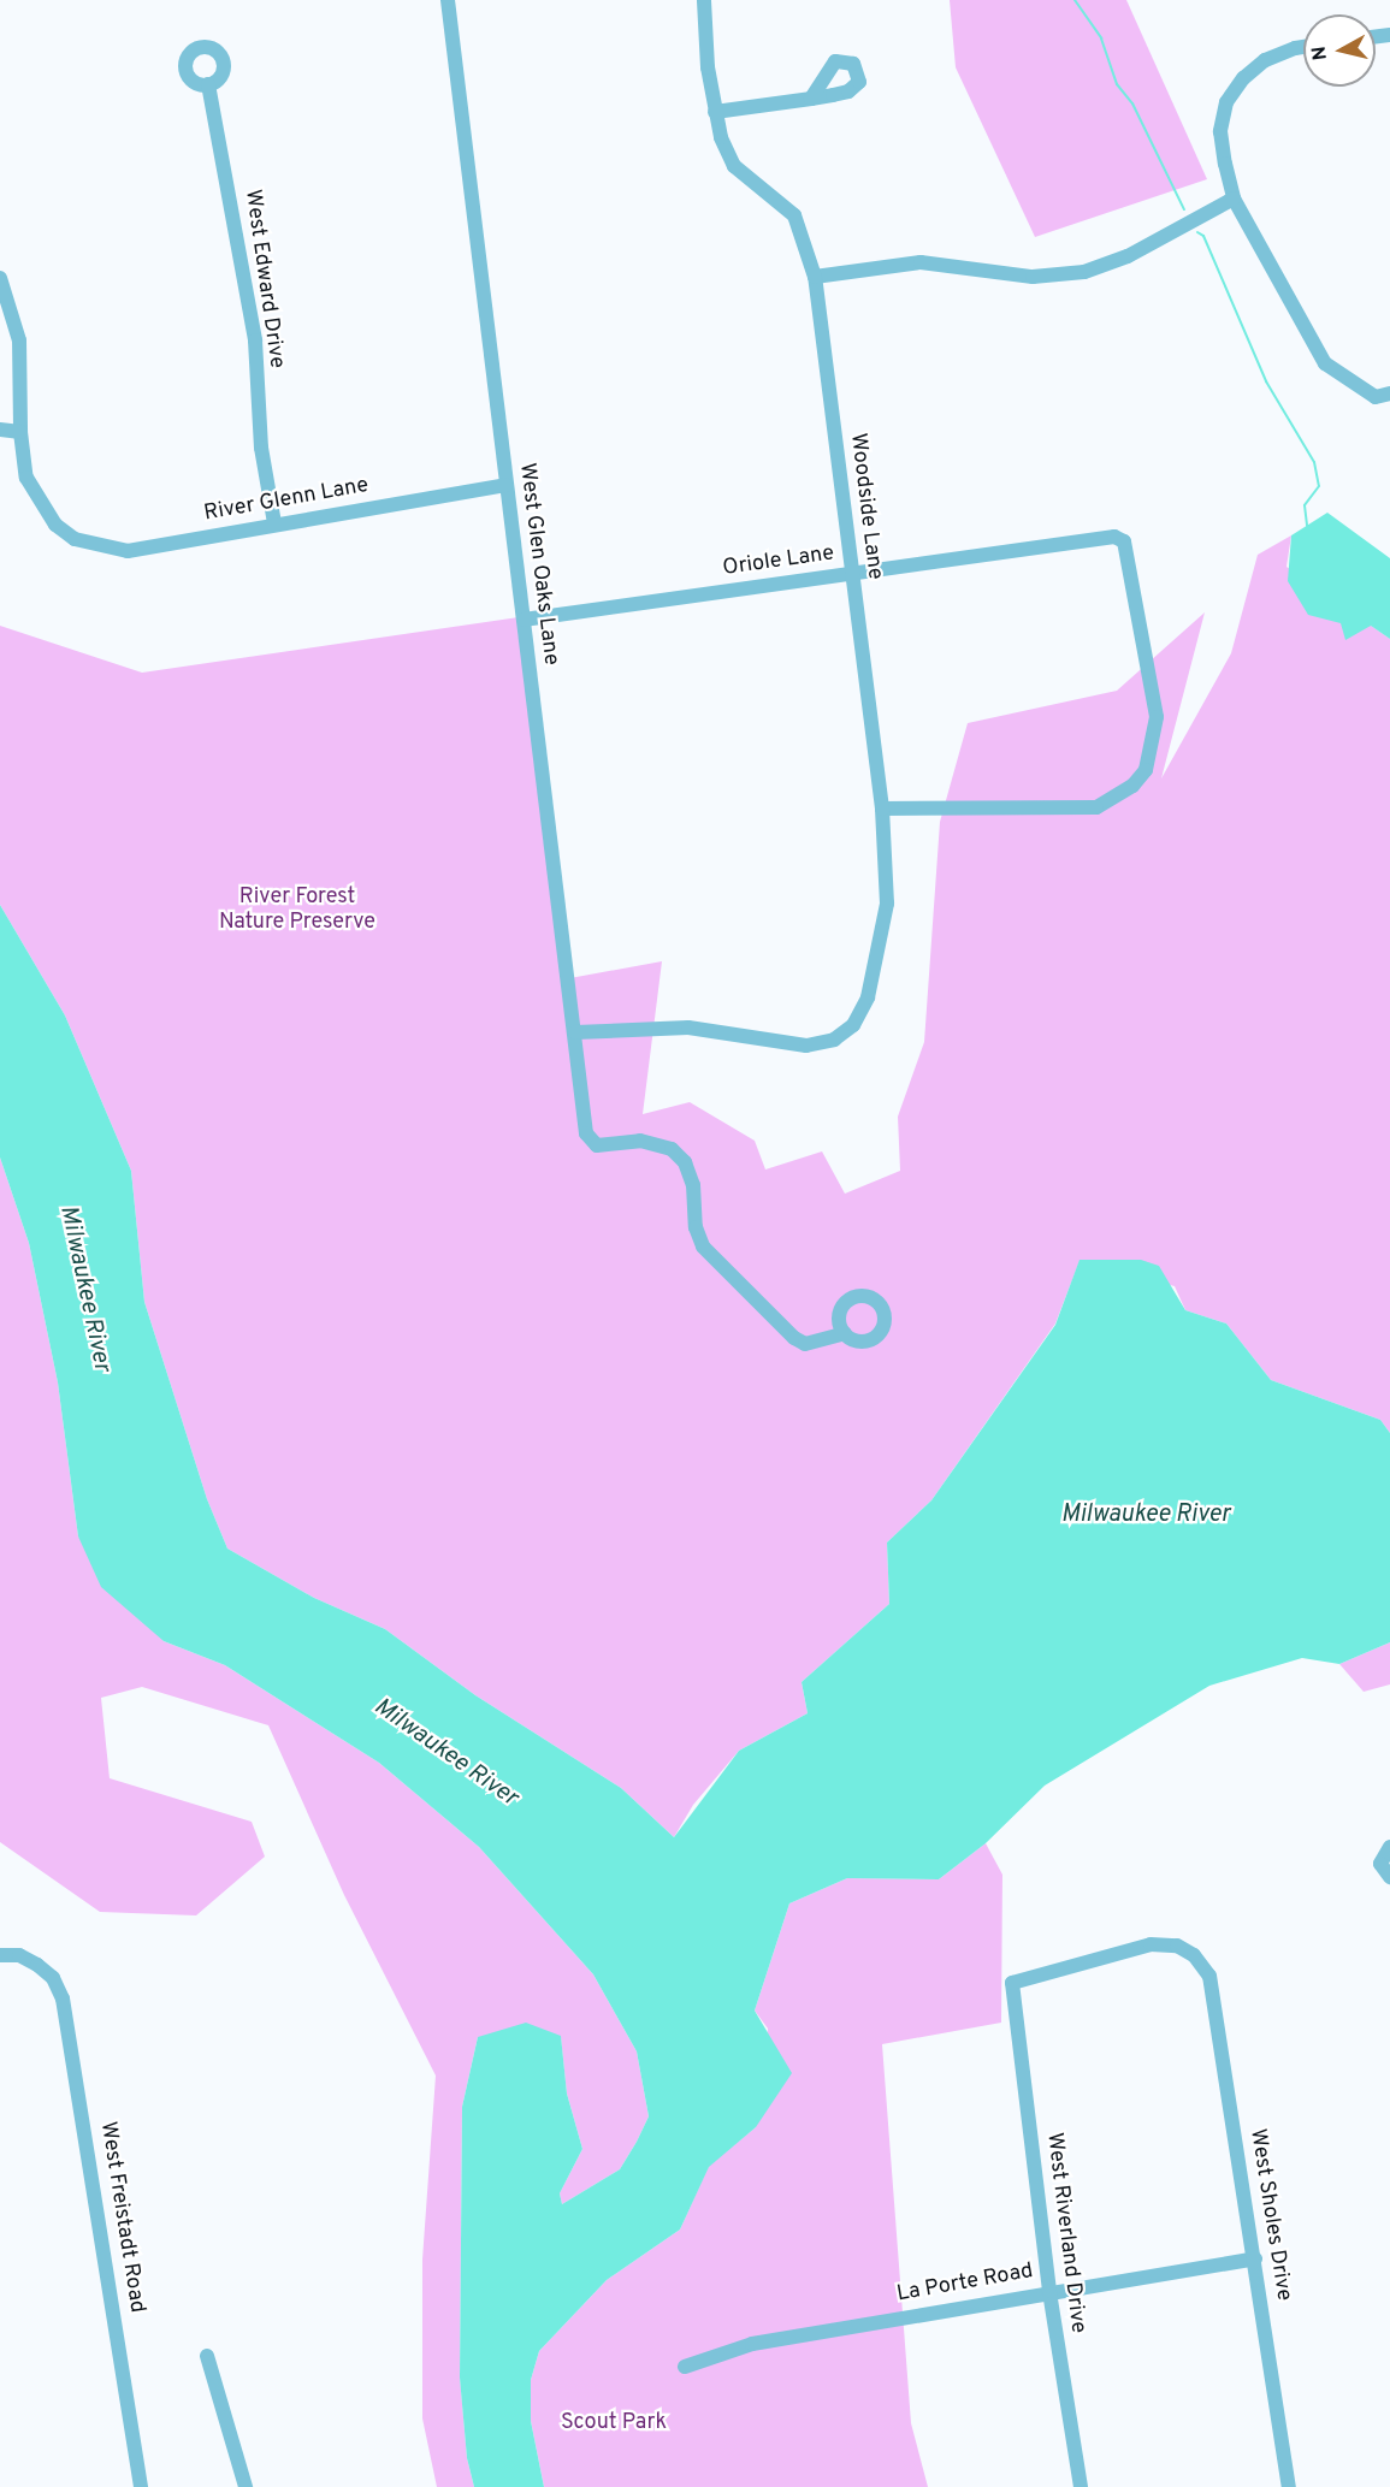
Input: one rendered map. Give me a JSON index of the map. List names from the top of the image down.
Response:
{
  "streets": {
    "street": [
      "West Edward Drive",
      "River Glenn Lane",
      "Woodside Lane",
      "Oriole Lane",
      "West Glen Oaks Lane",
      "West Sholes Drive",
      "West Freistadt Road",
      "West Riverland Drive",
      "La Porte Road"
    ]
  },
  "crossings": [
    ["West Edward Drive", "River Glenn Lane"],
    ["River Glenn Lane", "West Glen Oaks Lane"],
    ["Woodside Lane", "Oriole Lane"],
    ["Woodside Lane", "West Glen Oaks Lane"],
    ["Oriole Lane", "West Glen Oaks Lane"],
    ["West Sholes Drive", "West Riverland Drive"],
    ["West Sholes Drive", "La Porte Road"],
    ["West Riverland Drive", "La Porte Road"]
  ],
  "water": ["Milwaukee River"],
  "parks": ["River Forest Nature Preserve", "Scout Park"],
  "north": "left"
}
